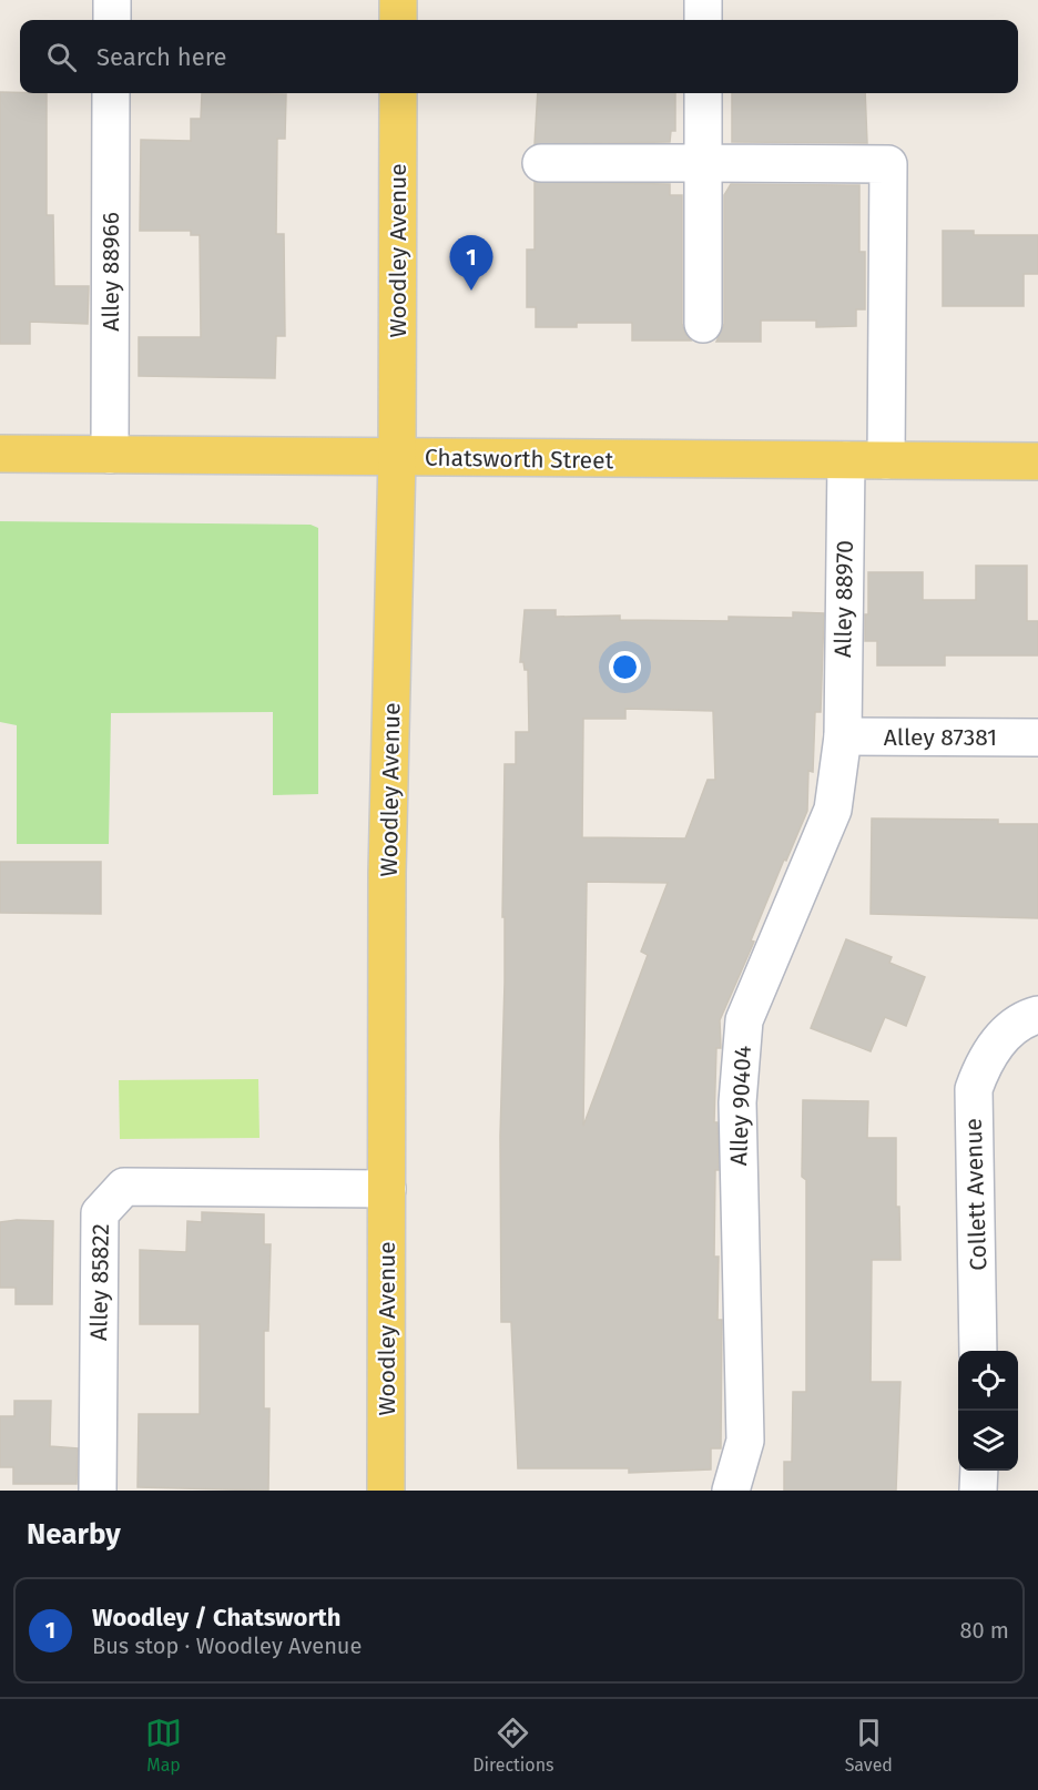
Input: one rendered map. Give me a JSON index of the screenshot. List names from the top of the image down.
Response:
{
  "streets": {
    "main road": ["Woodley Avenue", "Chatsworth Street"],
    "street": [
      "Alley 88966",
      "Alley 88970",
      "Alley 87381",
      "Alley 90404",
      "Collett Avenue",
      "Alley 85822"
    ]
  },
  "crossings": [
    ["Woodley Avenue", "Chatsworth Street"],
    ["Woodley Avenue", "Alley 85822"],
    ["Alley 88966", "Chatsworth Street"],
    ["Chatsworth Street", "Alley 88970"],
    ["Alley 88970", "Alley 87381"],
    ["Alley 88970", "Alley 90404"],
    ["Alley 87381", "Alley 90404"]
  ],
  "page": {
    "search": "Search here",
    "pins": "1",
    "heading": "Nearby",
    "list": [
      {
        "mark": "1",
        "name": "Woodley / Chatsworth",
        "note": "Bus stop · Woodley Avenue",
        "value": "80 m"
      }
    ],
    "nav": ["Map", "Directions", "Saved"]
  }
}
